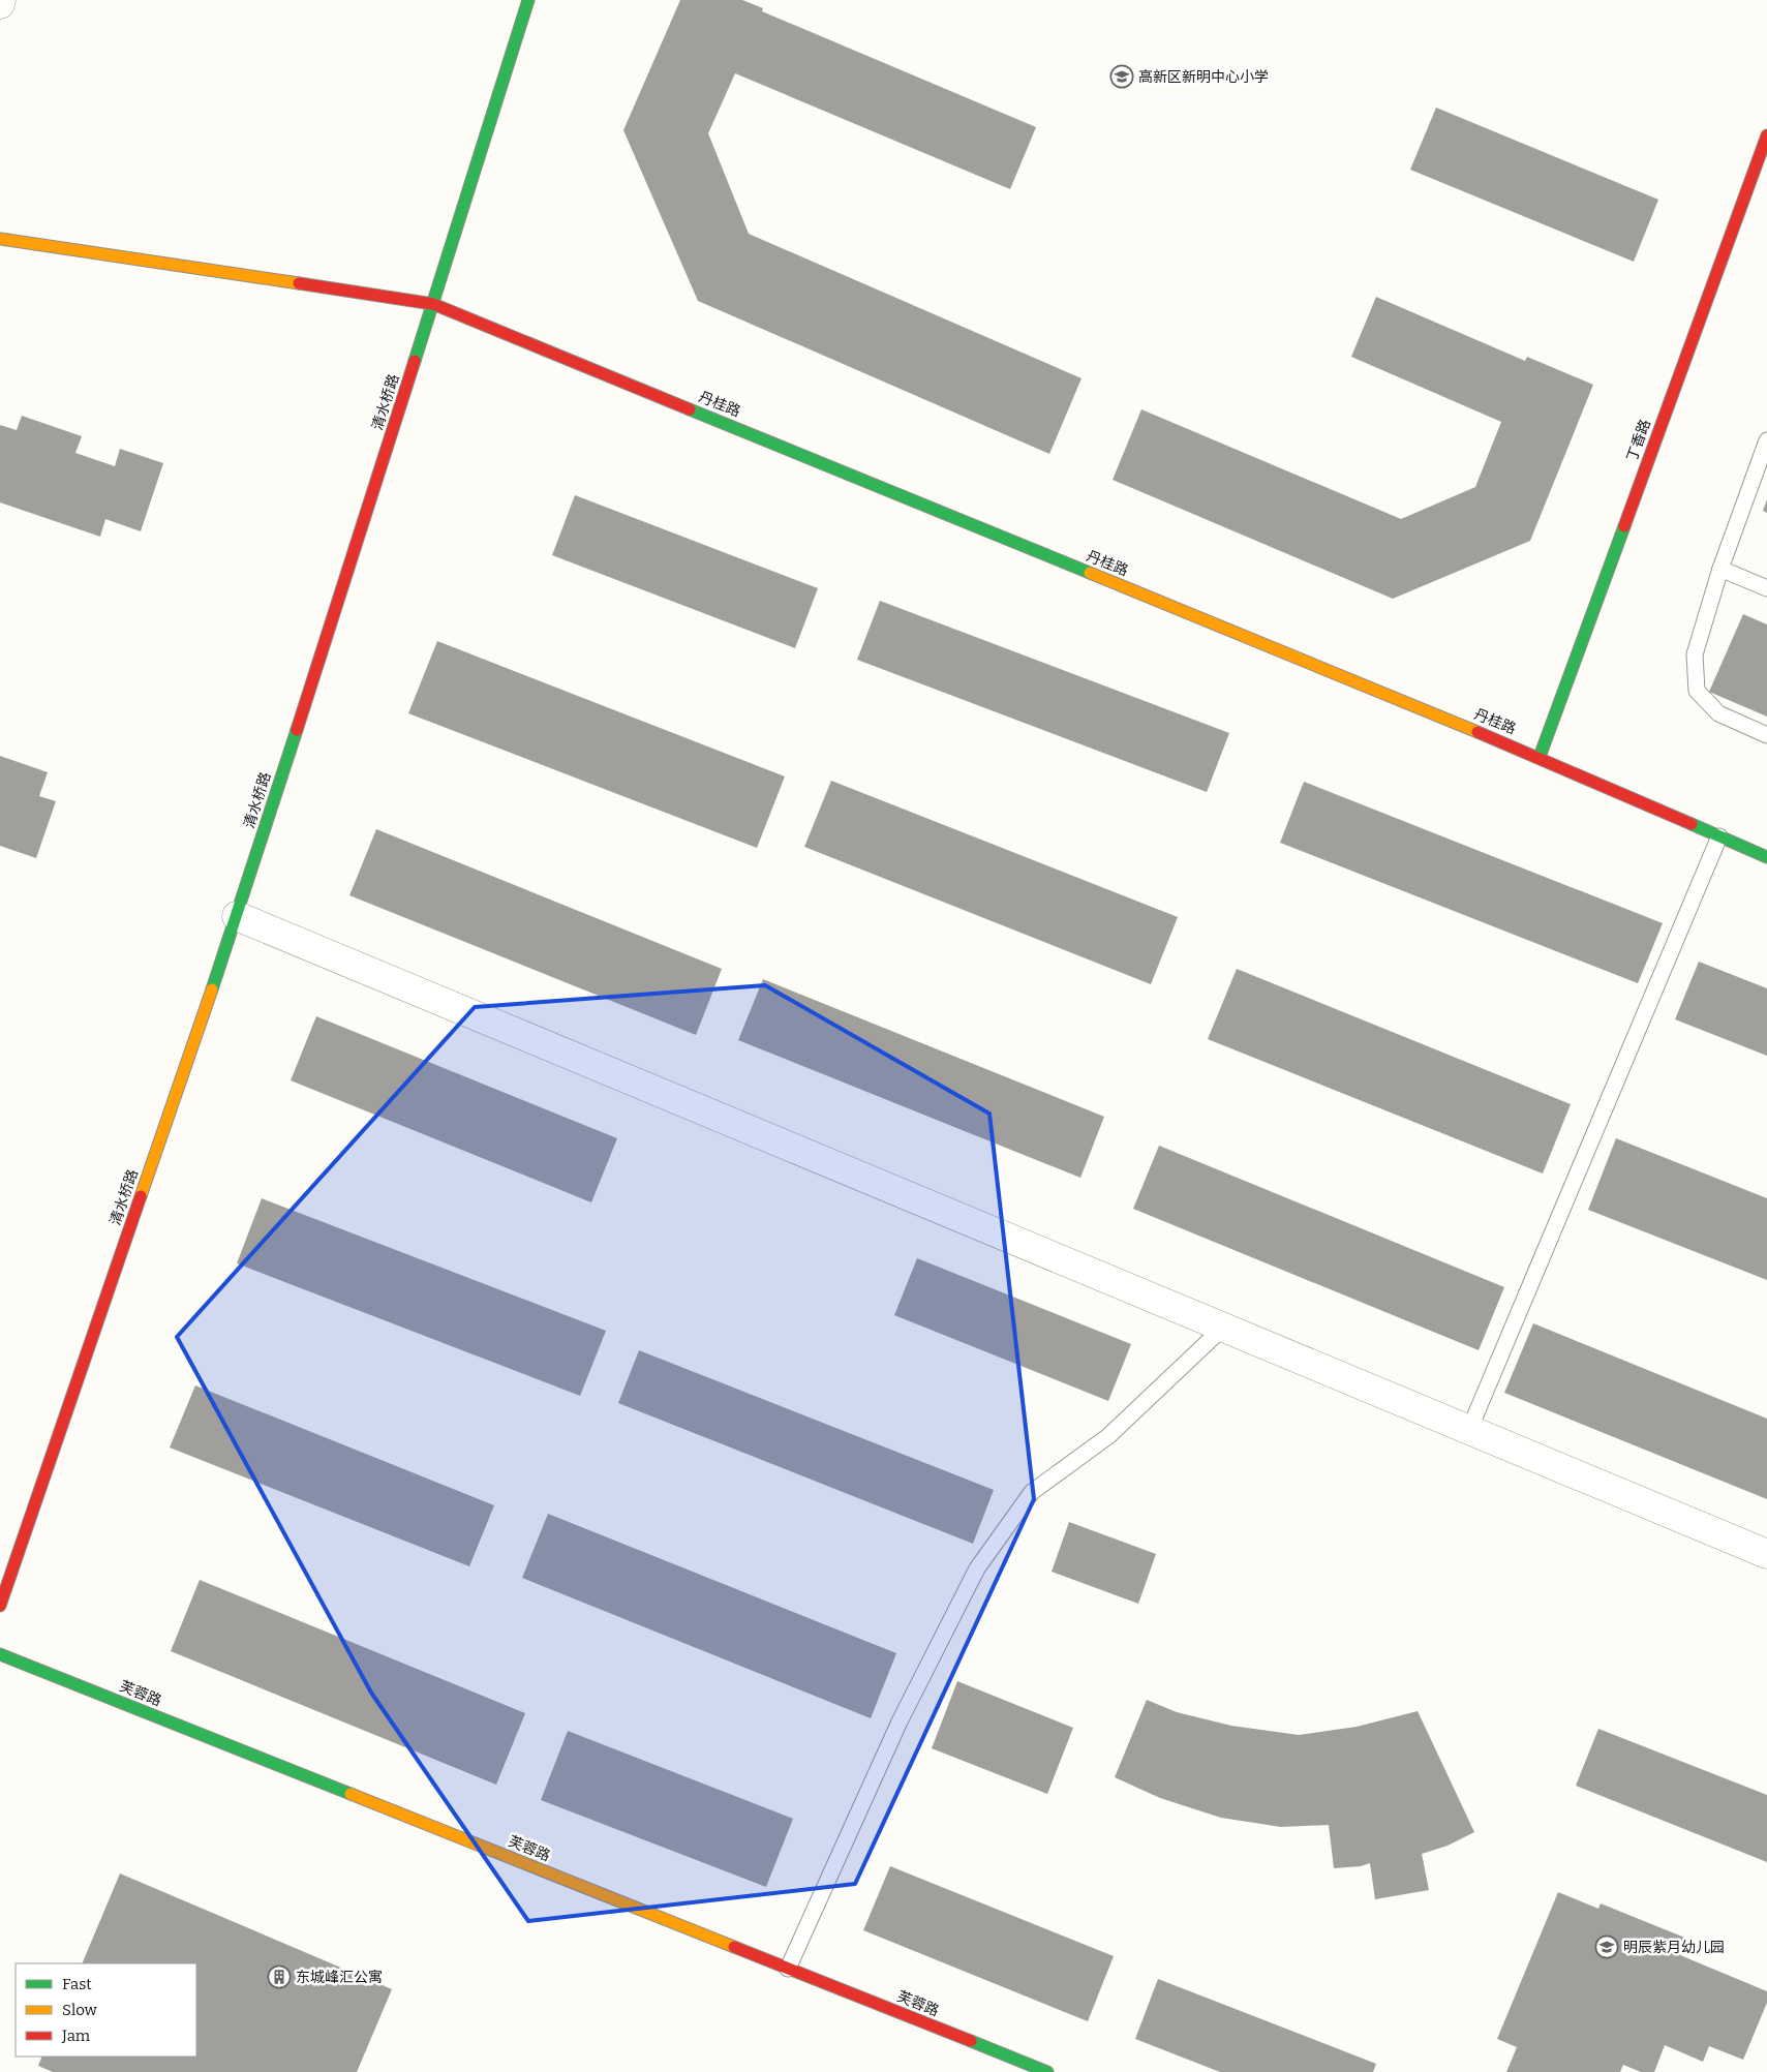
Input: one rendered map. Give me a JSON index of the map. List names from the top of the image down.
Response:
{
  "streets": {
    "street": [
      "清水桥路",
      "丹桂路",
      "丁香路",
      "芙蓉路"
    ]
  },
  "crossings": [
    ["清水桥路", "丹桂路"],
    ["丹桂路", "丁香路"]
  ],
  "places": {
    "school or university": ["高新区新明中心小学", "明辰紫月幼儿园"],
    "building": ["东城峰汇公寓"]
  },
  "legend": ["Fast", "Slow", "Jam"]
}
